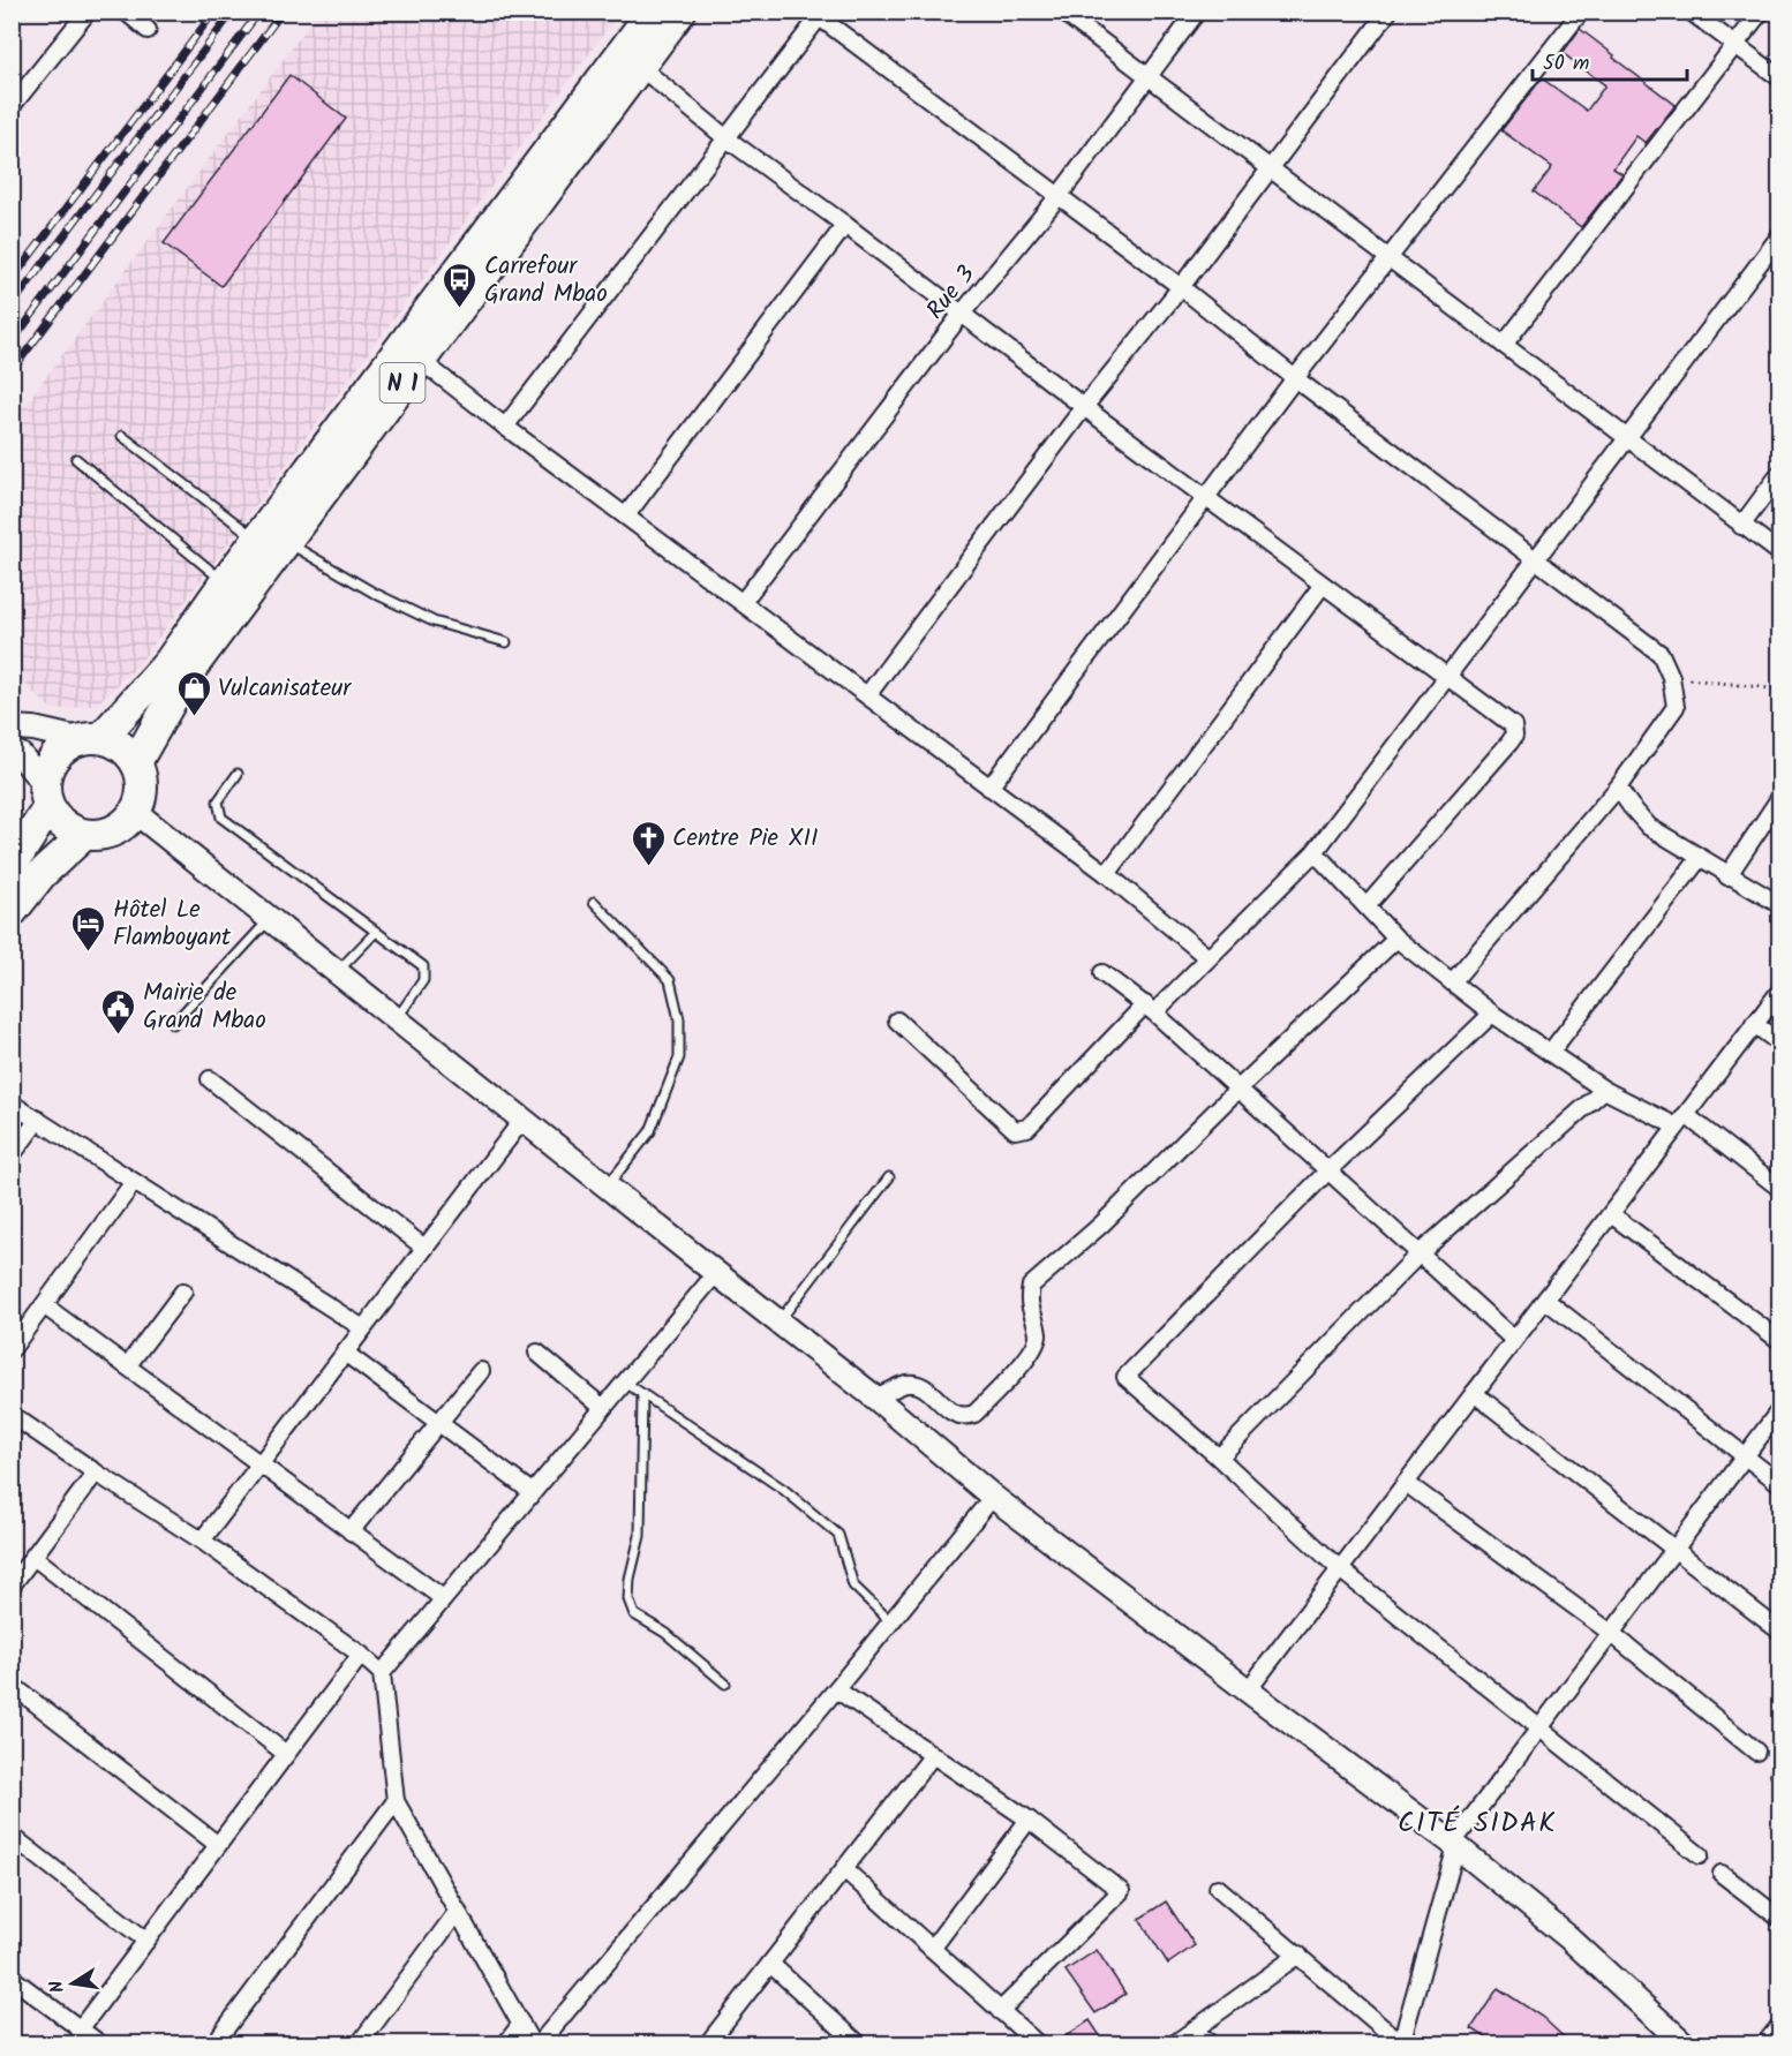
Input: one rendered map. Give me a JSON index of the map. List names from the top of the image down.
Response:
{
  "streets": {
    "highway": ["N 1"],
    "street": ["Rue 3"]
  },
  "districts": ["CITÉ SIDAK"],
  "places": {
    "bus stop": ["Carrefour Grand Mbao"],
    "shop": ["Vulcanisateur"],
    "church": ["Centre Pie XII"],
    "hotel": ["Hôtel Le Flamboyant"],
    "public building": ["Mairie de Grand Mbao"]
  },
  "scale_bar": "50 m",
  "north": "left"
}
